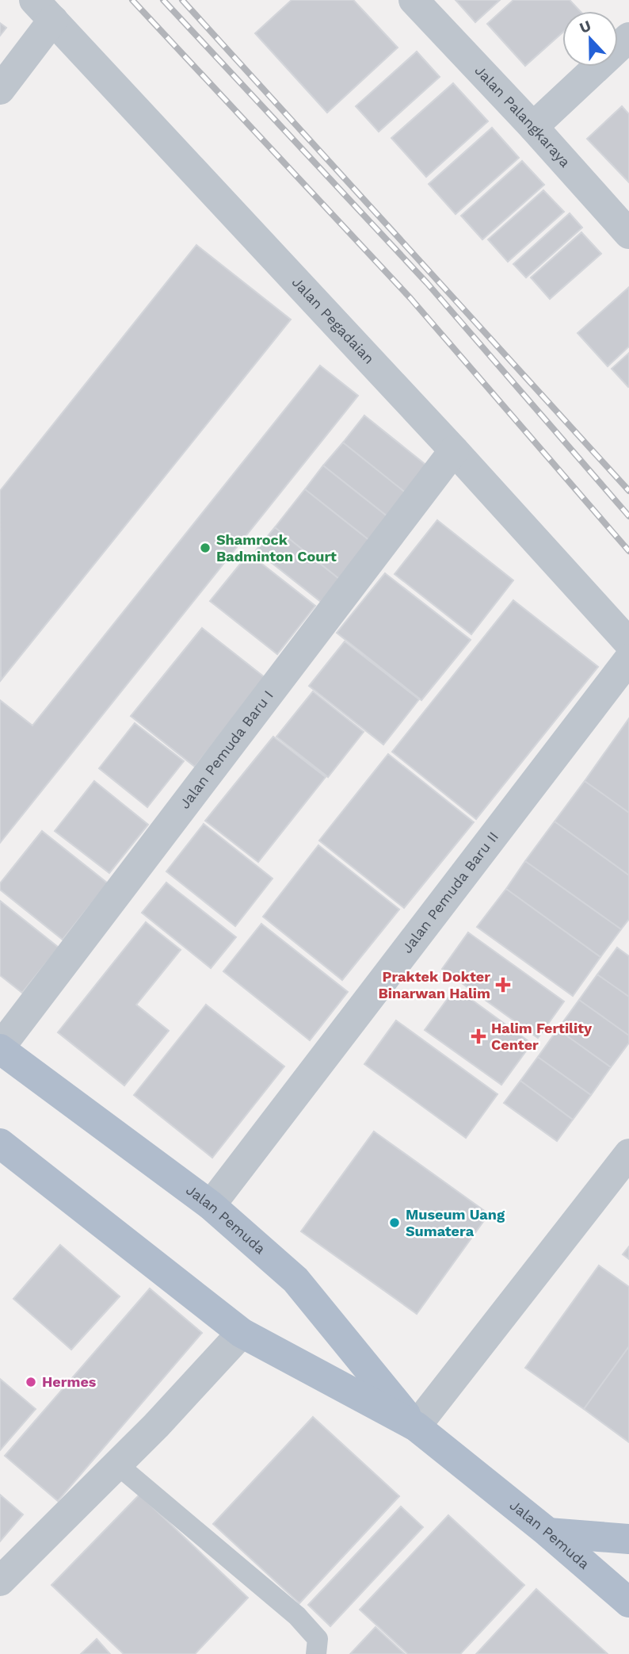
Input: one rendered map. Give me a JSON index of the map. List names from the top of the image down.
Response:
{
  "streets": {
    "main road": ["Jalan Pemuda"],
    "street": [
      "Jalan Palangkaraya",
      "Jalan Pegadaian",
      "Jalan Pemuda Baru I",
      "Jalan Pemuda Baru II"
    ]
  },
  "crossings": [
    ["Jalan Pegadaian", "Jalan Pemuda Baru I"],
    ["Jalan Pemuda Baru I", "Jalan Pemuda"],
    ["Jalan Pemuda Baru II", "Jalan Pemuda"]
  ],
  "places": {
    "other": ["Shamrock Badminton Court", "Museum Uang Sumatera", "Hermes"],
    "health": ["Praktek Dokter Binarwan Halim", "Halim Fertility Center"]
  },
  "north": "top"
}
